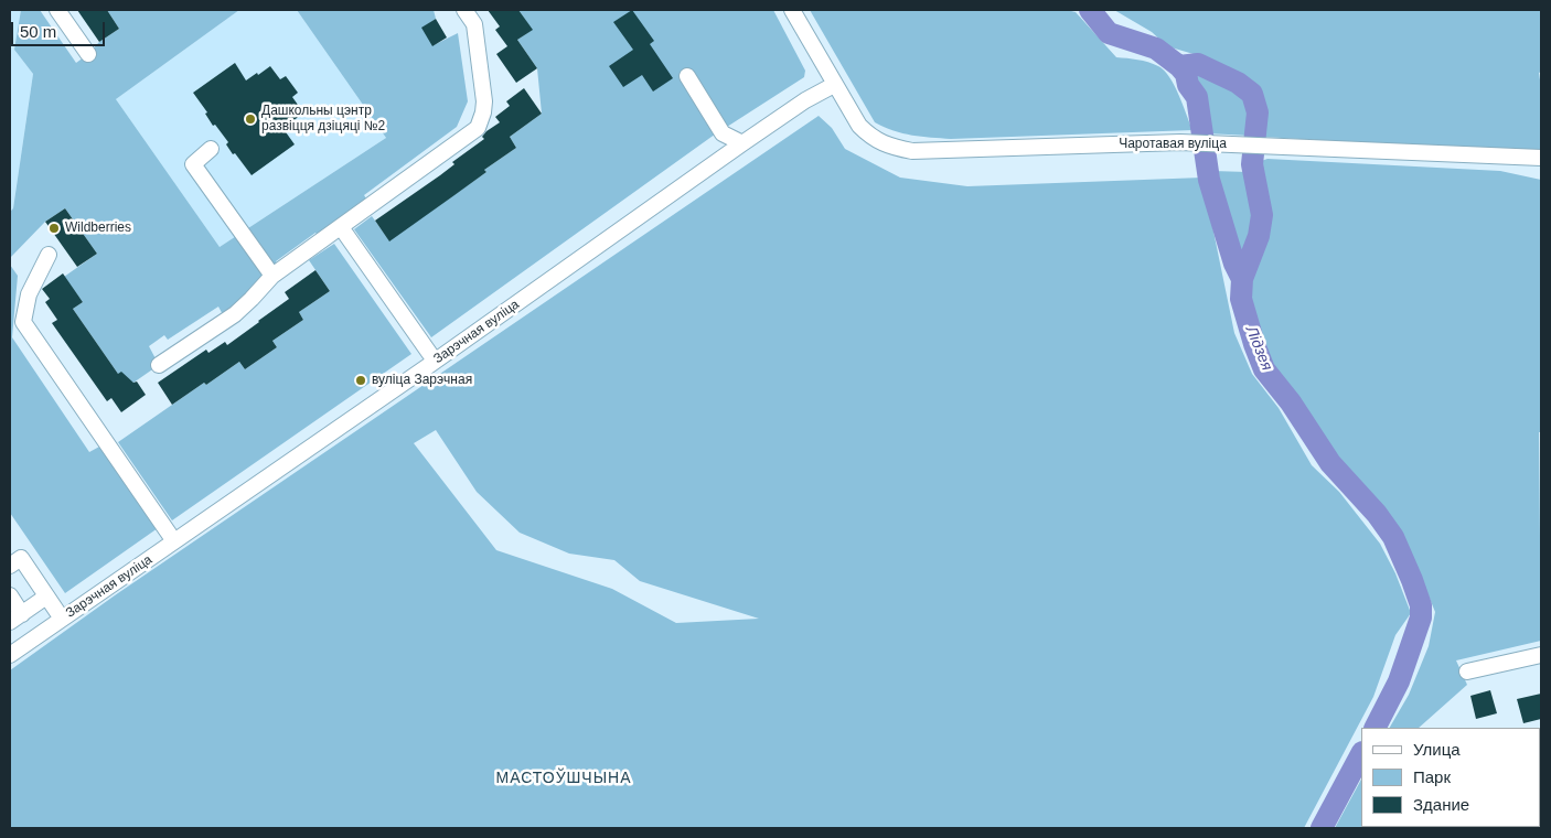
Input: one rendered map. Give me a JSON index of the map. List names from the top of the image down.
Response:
{
  "streets": {
    "street": ["Чаротавая вуліца", "Зарэчная вуліца"]
  },
  "crossings": [
    ["Чаротавая вуліца", "Зарэчная вуліца"]
  ],
  "districts": ["МАСТОЎШЧЫНА"],
  "water": ["Лідзея"],
  "places": ["Дашкольны цэнтр развіцця дзіцяці №2", "Wildberries", "вуліца Зарэчная"],
  "legend": ["Улица", "Парк", "Здание"],
  "scale_bar": "50 m"
}
